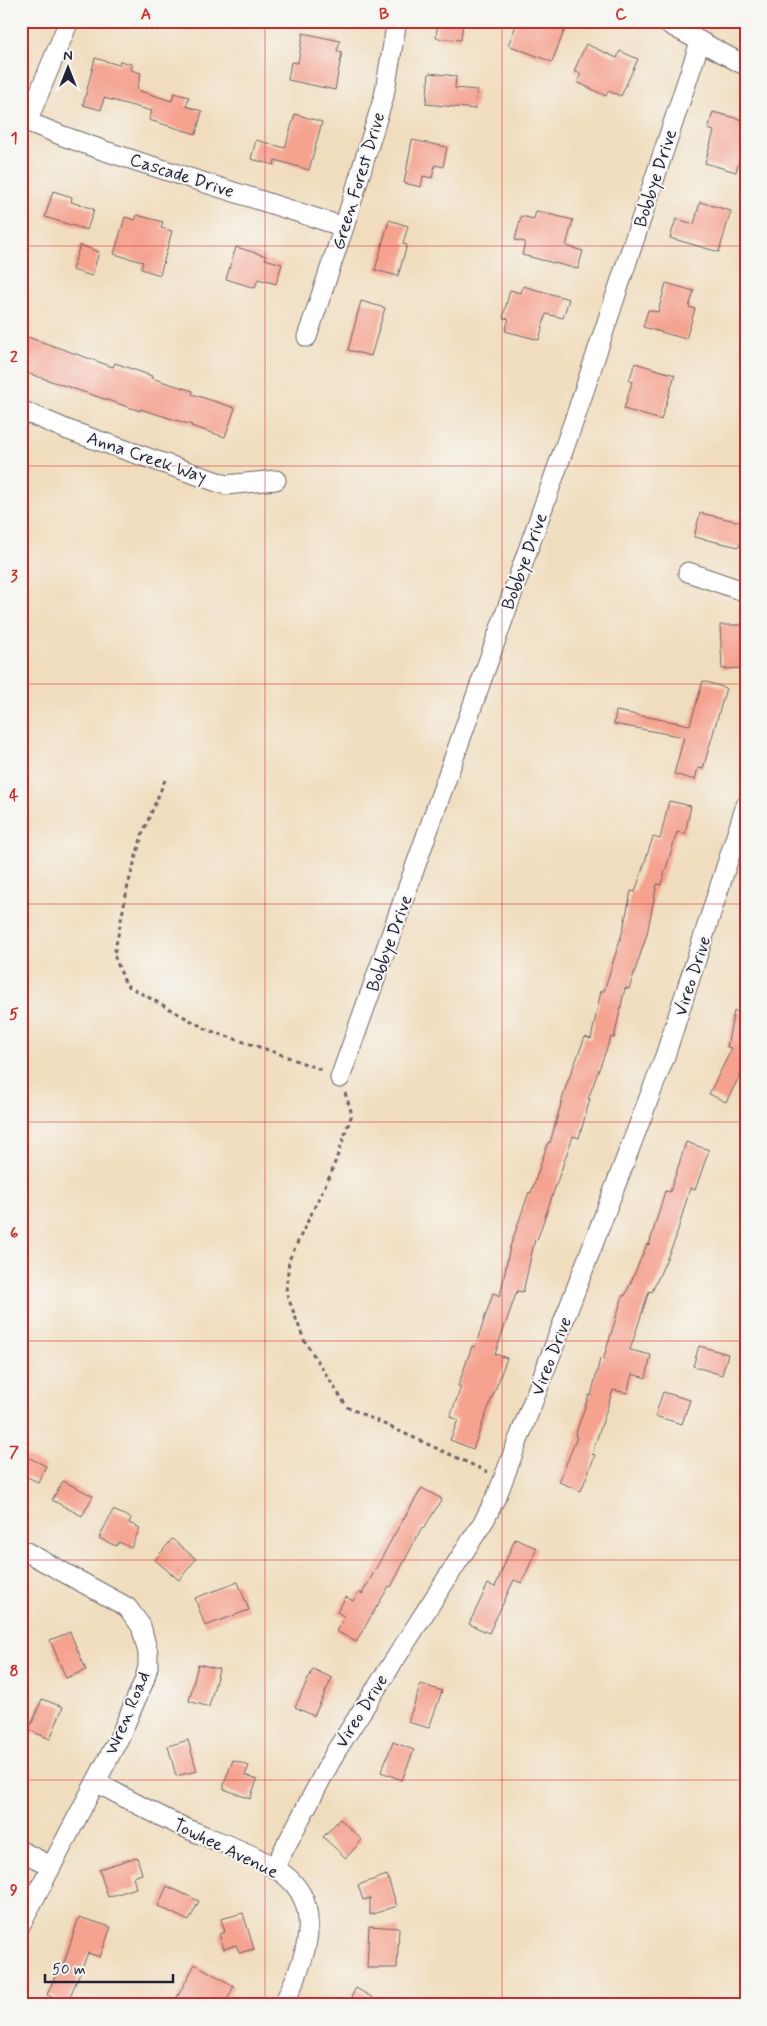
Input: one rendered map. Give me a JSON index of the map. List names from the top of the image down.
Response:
{
  "streets": {
    "street": [
      "Cascade Drive",
      "Bobbye Drive",
      "Green Forest Drive",
      "Anna Creek Way",
      "Vireo Drive",
      "Wren Road",
      "Towhee Avenue"
    ]
  },
  "crossings": [
    ["Cascade Drive", "Green Forest Drive"],
    ["Vireo Drive", "Towhee Avenue"],
    ["Wren Road", "Towhee Avenue"]
  ],
  "scale_bar": "50 m",
  "north": "top",
  "grid": {
    "columns": ["A", "B", "C"],
    "rows": [
      "1",
      "2",
      "3",
      "4",
      "5",
      "6",
      "7",
      "8",
      "9"
    ]
  }
}
